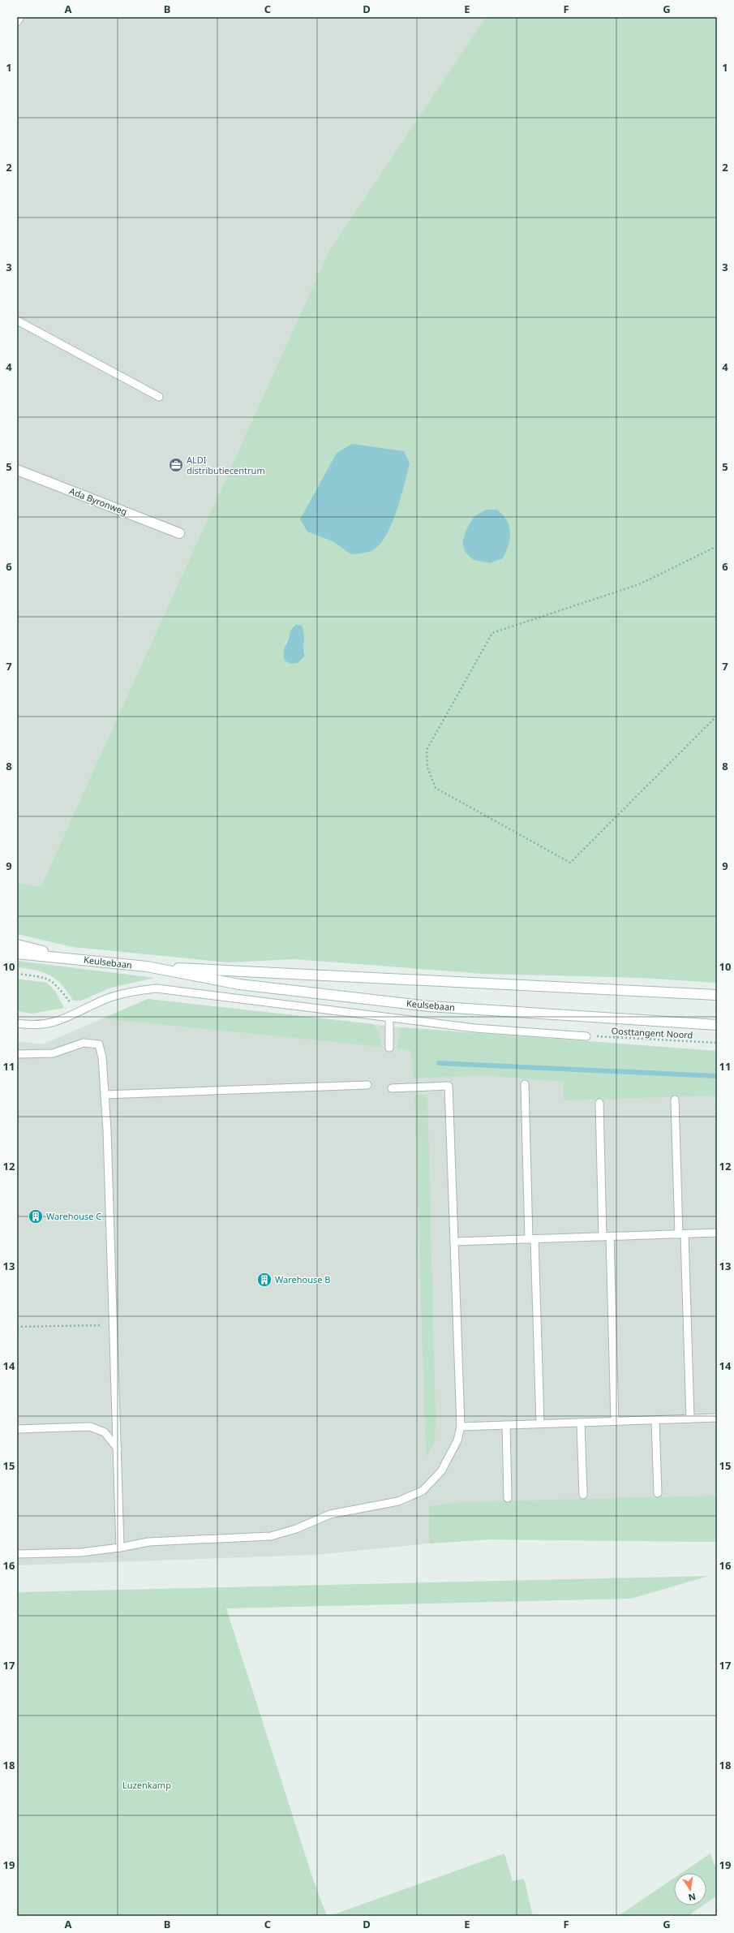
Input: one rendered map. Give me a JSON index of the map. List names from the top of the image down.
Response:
{
  "streets": {
    "main road": ["Ada Byronweg", "Keulsebaan"],
    "path": ["Oosttangent Noord"]
  },
  "parks": ["Luzenkamp"],
  "places": {
    "office": ["ALDI distributiecentrum"],
    "building": ["Warehouse C", "Warehouse B"]
  },
  "north": "bottom",
  "grid": {
    "columns": [
      "A",
      "B",
      "C",
      "D",
      "E",
      "F",
      "G"
    ],
    "rows": [
      "1",
      "2",
      "3",
      "4",
      "5",
      "6",
      "7",
      "8",
      "9",
      "10",
      "11",
      "12",
      "13",
      "14",
      "15",
      "16",
      "17",
      "18",
      "19"
    ]
  }
}
